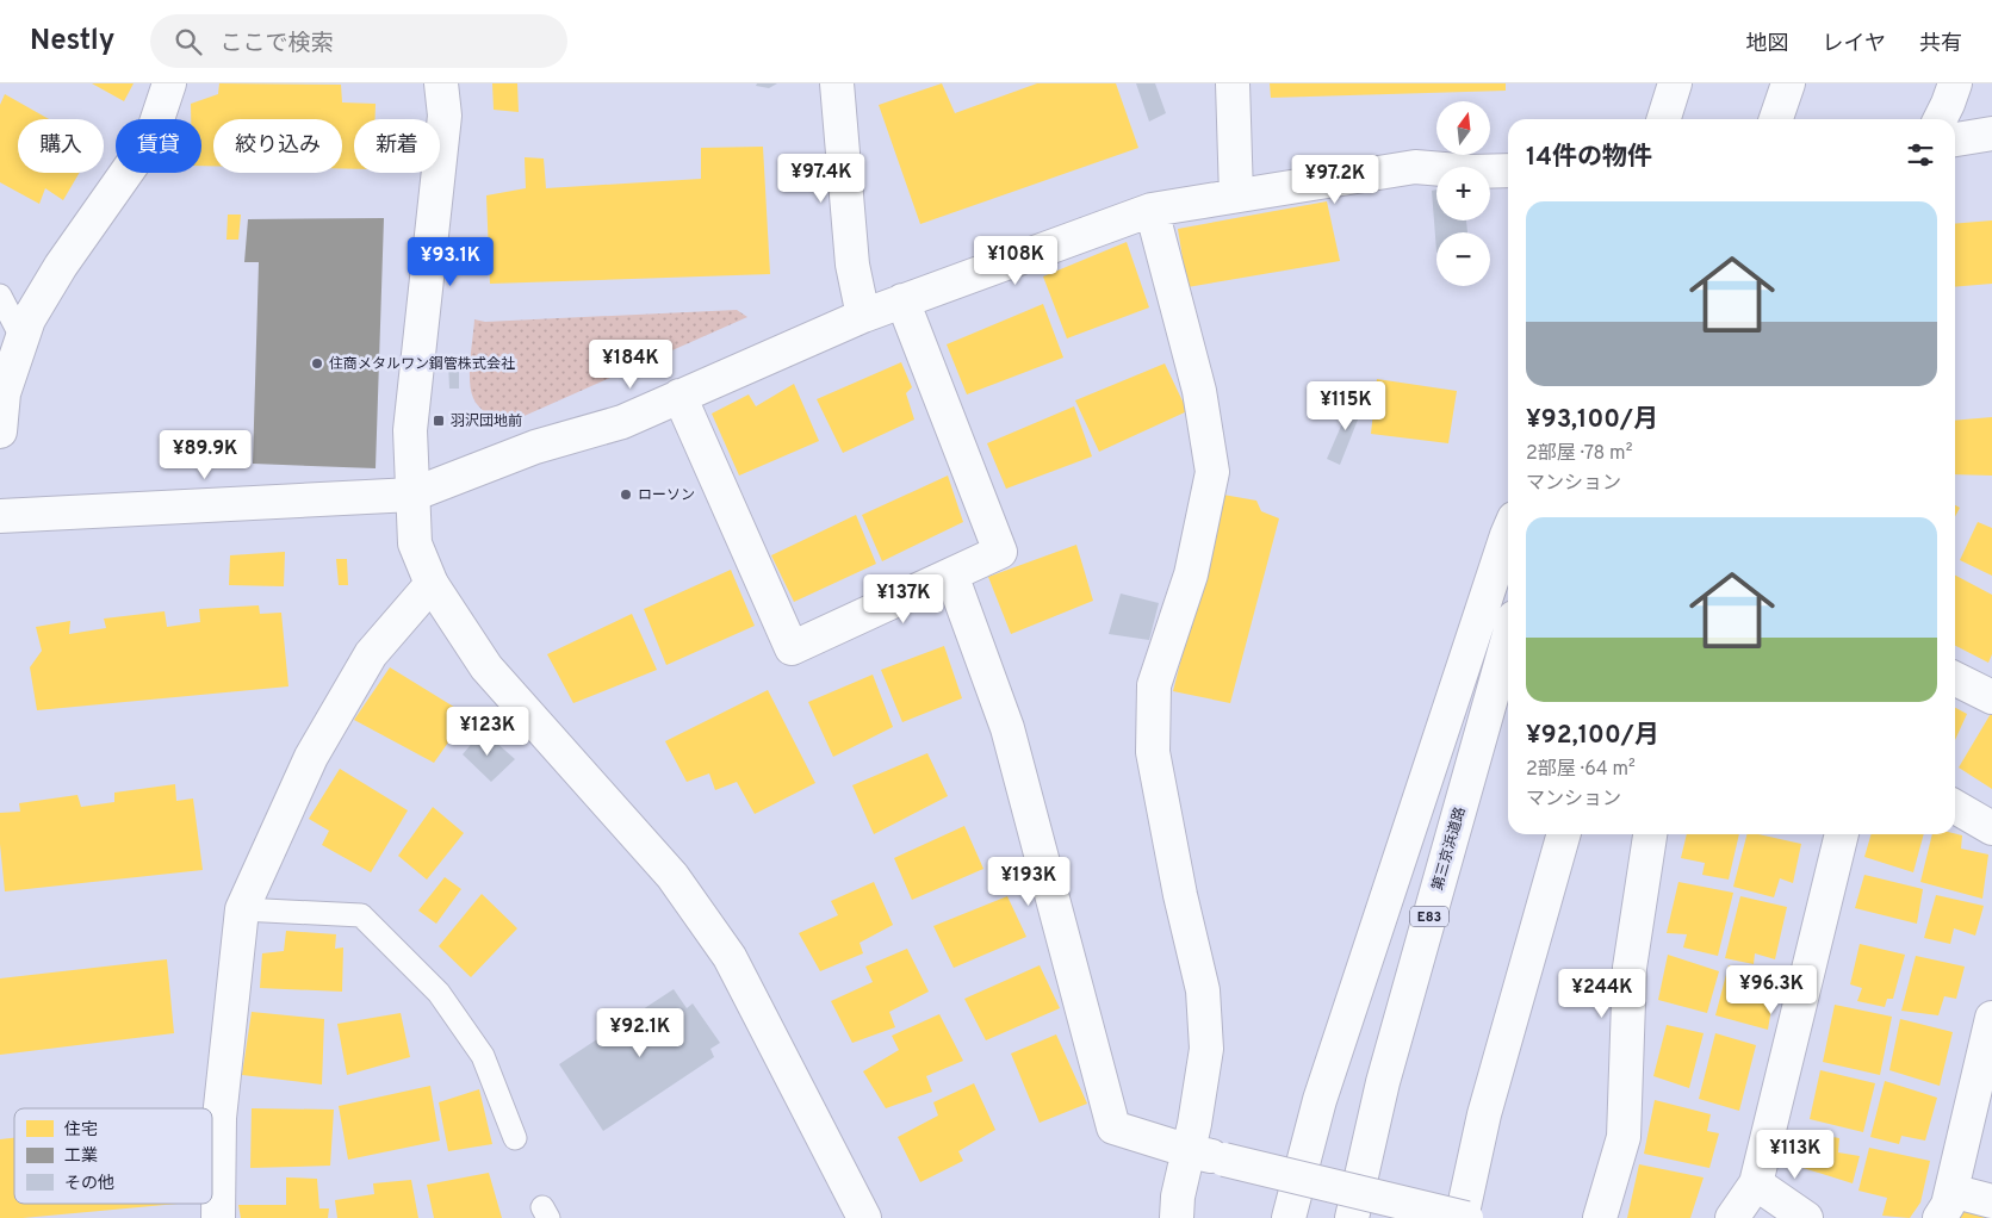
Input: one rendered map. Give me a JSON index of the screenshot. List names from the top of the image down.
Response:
{
  "streets": {
    "main road": ["第三京浜道路", "E83"]
  },
  "places": {
    "other": ["住商メタルワン鋼管株式会社", "ローソン"],
    "transit": ["羽沢団地前"]
  },
  "legend": ["住宅", "工業", "その他"],
  "north": "top",
  "page": {
    "header": "Nestly",
    "search": "ここで検索",
    "nav": ["地図", "レイヤ", "共有"],
    "map_buttons": ["+", "−"],
    "chip": [
      "購入",
      "賃貸",
      "絞り込み",
      "新着"
    ],
    "heading": "14件の物件",
    "price": [
      "¥97.4K",
      "¥97.2K",
      "¥108K",
      "¥93.1K",
      "¥184K",
      "¥115K",
      "¥89.9K",
      "¥137K",
      "¥123K",
      "¥193K",
      "¥96.3K",
      "¥244K",
      "¥92.1K",
      "¥113K"
    ],
    "list": [
      {
        "name": "¥93,100/月",
        "note": "2部屋 · 78 m² · マンション"
      },
      {
        "name": "¥92,100/月",
        "note": "2部屋 · 64 m² · マンション"
      }
    ]
  }
}
